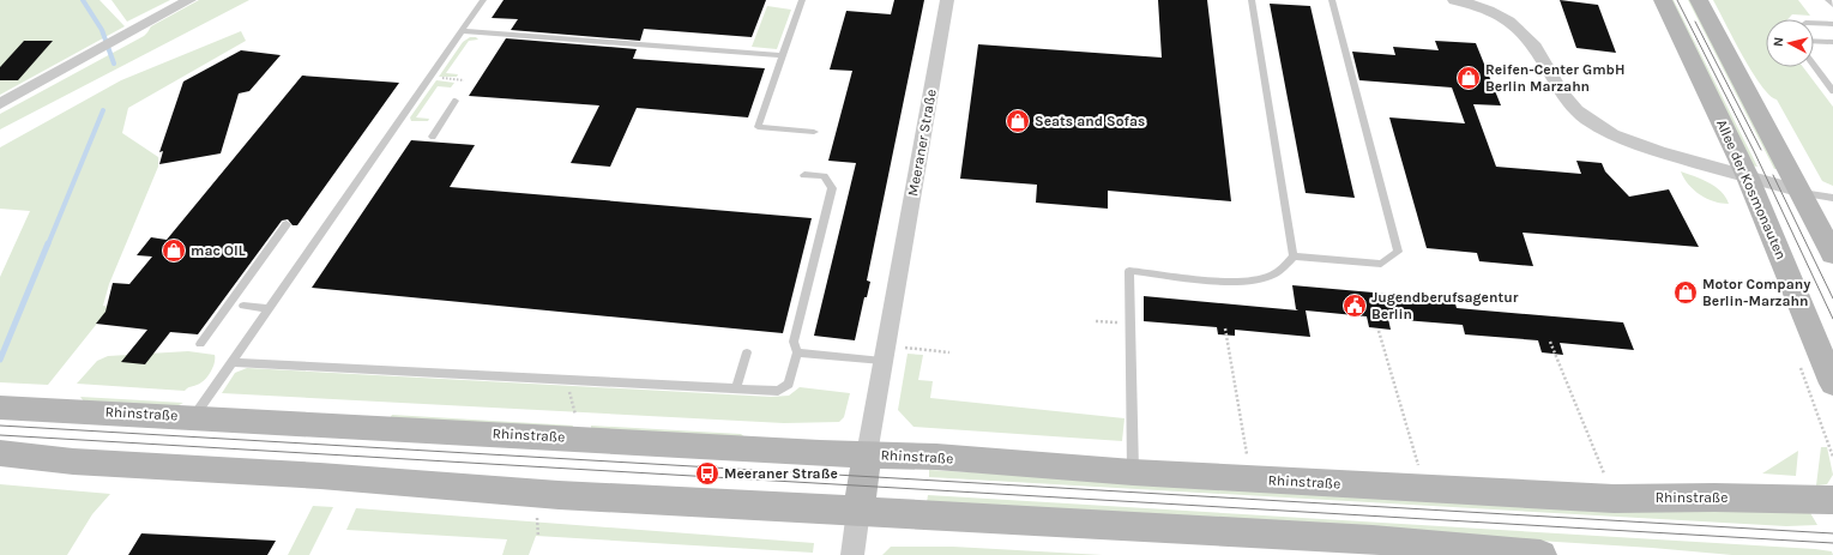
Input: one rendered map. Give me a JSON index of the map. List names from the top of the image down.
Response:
{
  "streets": {
    "main road": ["Allee der Kosmonauten", "Rhinstraße"],
    "street": ["Meeraner Straße"]
  },
  "crossings": [
    ["Meeraner Straße", "Rhinstraße"]
  ],
  "places": {
    "shop": [
      "Reifen-Center GmbH Berlin Marzahn",
      "Seats and Sofas",
      "mac OIL",
      "Motor Company Berlin-Marzahn"
    ],
    "public building": ["Jugendberufsagentur Berlin"],
    "bus stop": ["Meeraner Straße"]
  },
  "north": "left"
}
